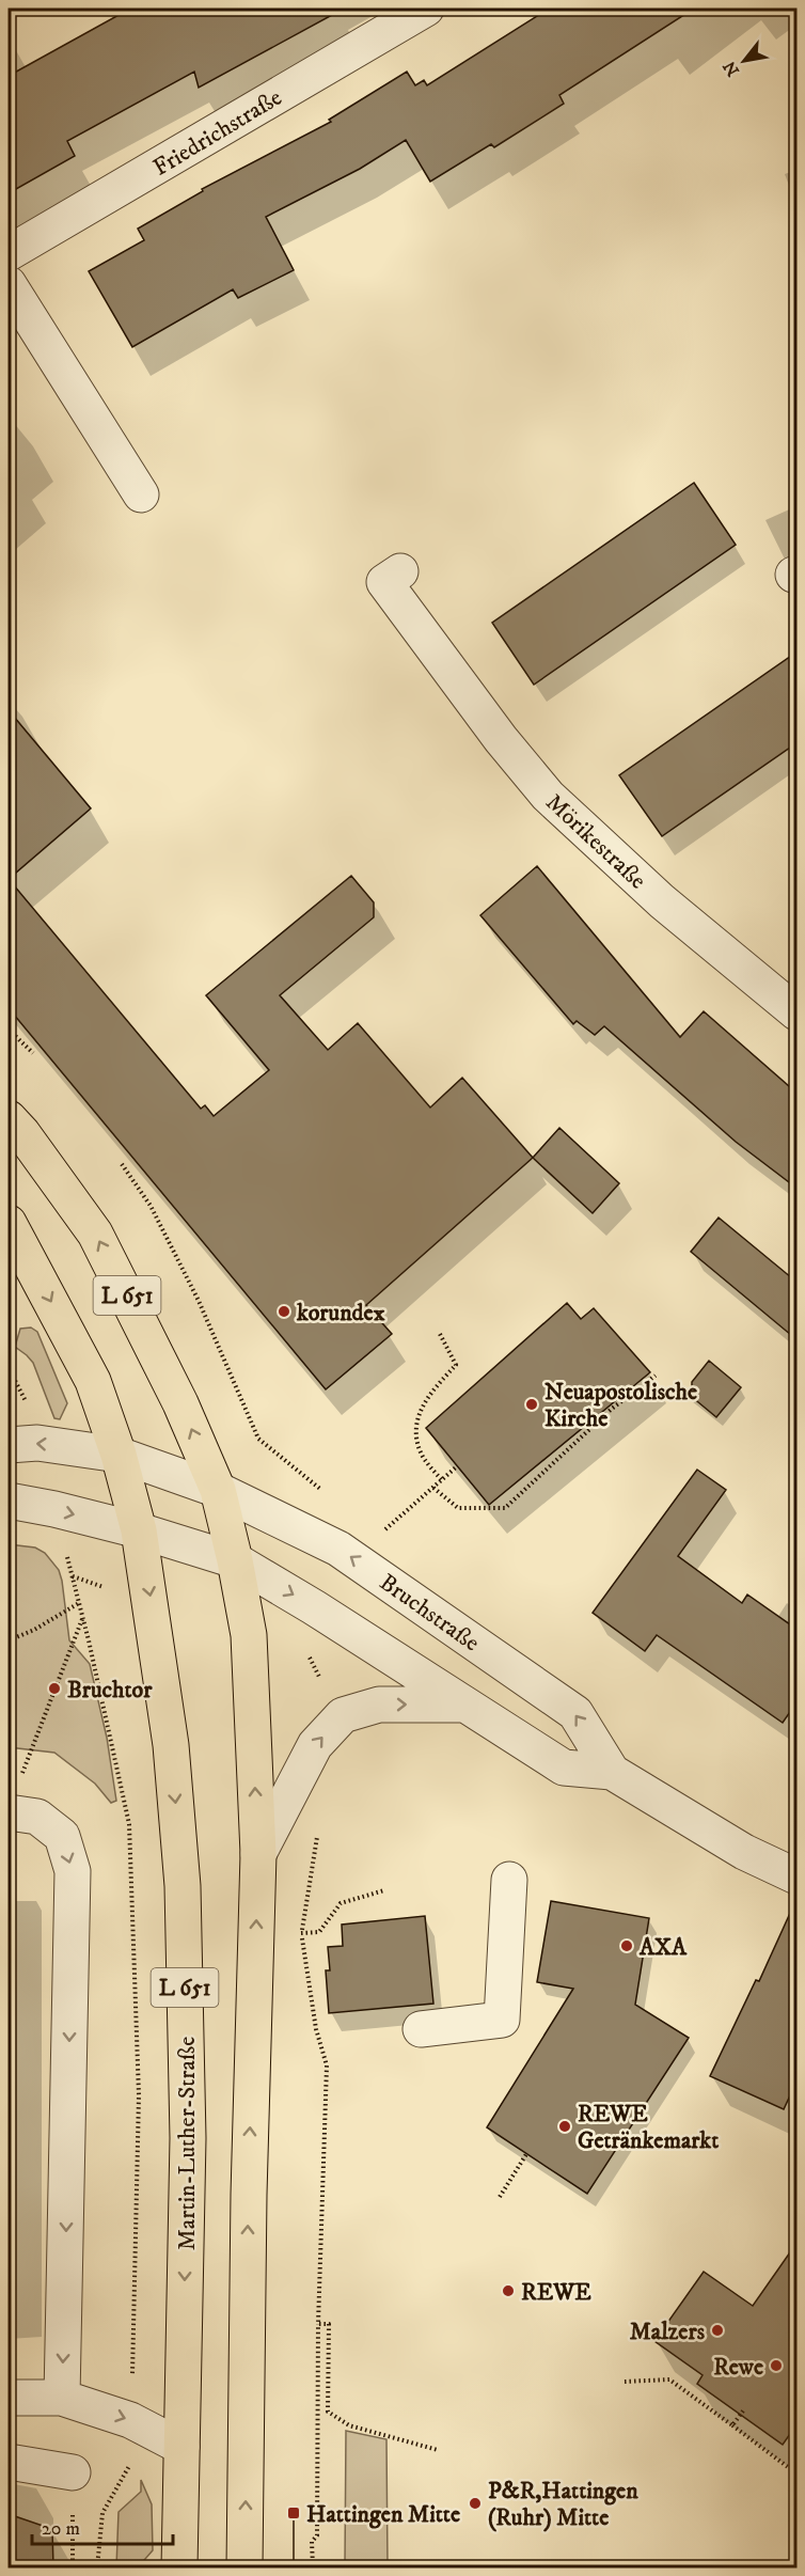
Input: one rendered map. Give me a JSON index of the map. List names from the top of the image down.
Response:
{
  "streets": {
    "main road": ["L 651", "Martin-Luther-Straße"],
    "street": ["Friedrichstraße", "Mörikestraße", "Bruchstraße"]
  },
  "crossings": [
    ["L 651", "Bruchstraße"]
  ],
  "places": {
    "other": [
      "korundex",
      "Neuapostolische Kirche",
      "Bruchtor",
      "AXA",
      "REWE Getränkemarkt",
      "REWE",
      "Malzers",
      "Rewe",
      "P&R,Hattingen (Ruhr) Mitte"
    ],
    "transit": ["Hattingen Mitte"]
  },
  "scale_bar": "20 m",
  "north": "bottom left"
}
